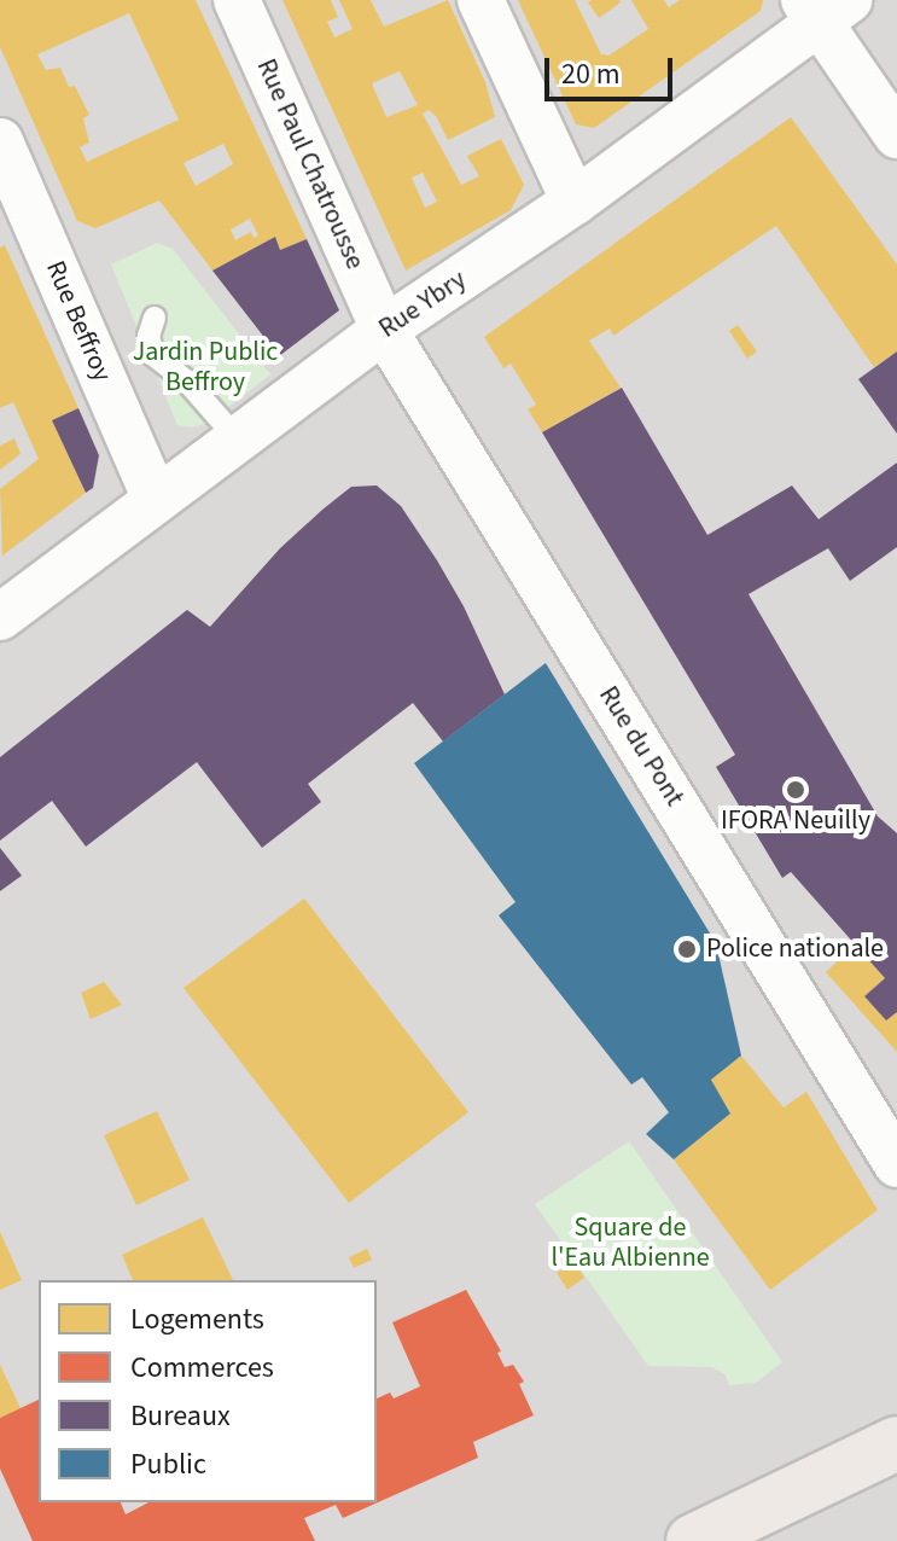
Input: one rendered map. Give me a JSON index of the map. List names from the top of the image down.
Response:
{
  "streets": {
    "street": [
      "Rue Paul Chatrousse",
      "Rue Ybry",
      "Rue Beffroy",
      "Rue du Pont"
    ]
  },
  "crossings": [
    ["Rue Paul Chatrousse", "Rue Ybry"],
    ["Rue Paul Chatrousse", "Rue du Pont"],
    ["Rue Ybry", "Rue Beffroy"],
    ["Rue Ybry", "Rue du Pont"]
  ],
  "parks": ["Jardin Public Beffroy", "Square de l'Eau Albienne"],
  "places": ["IFORA Neuilly", "Police nationale"],
  "legend": [
    "Logements",
    "Commerces",
    "Bureaux",
    "Public"
  ],
  "scale_bar": "20 m"
}
